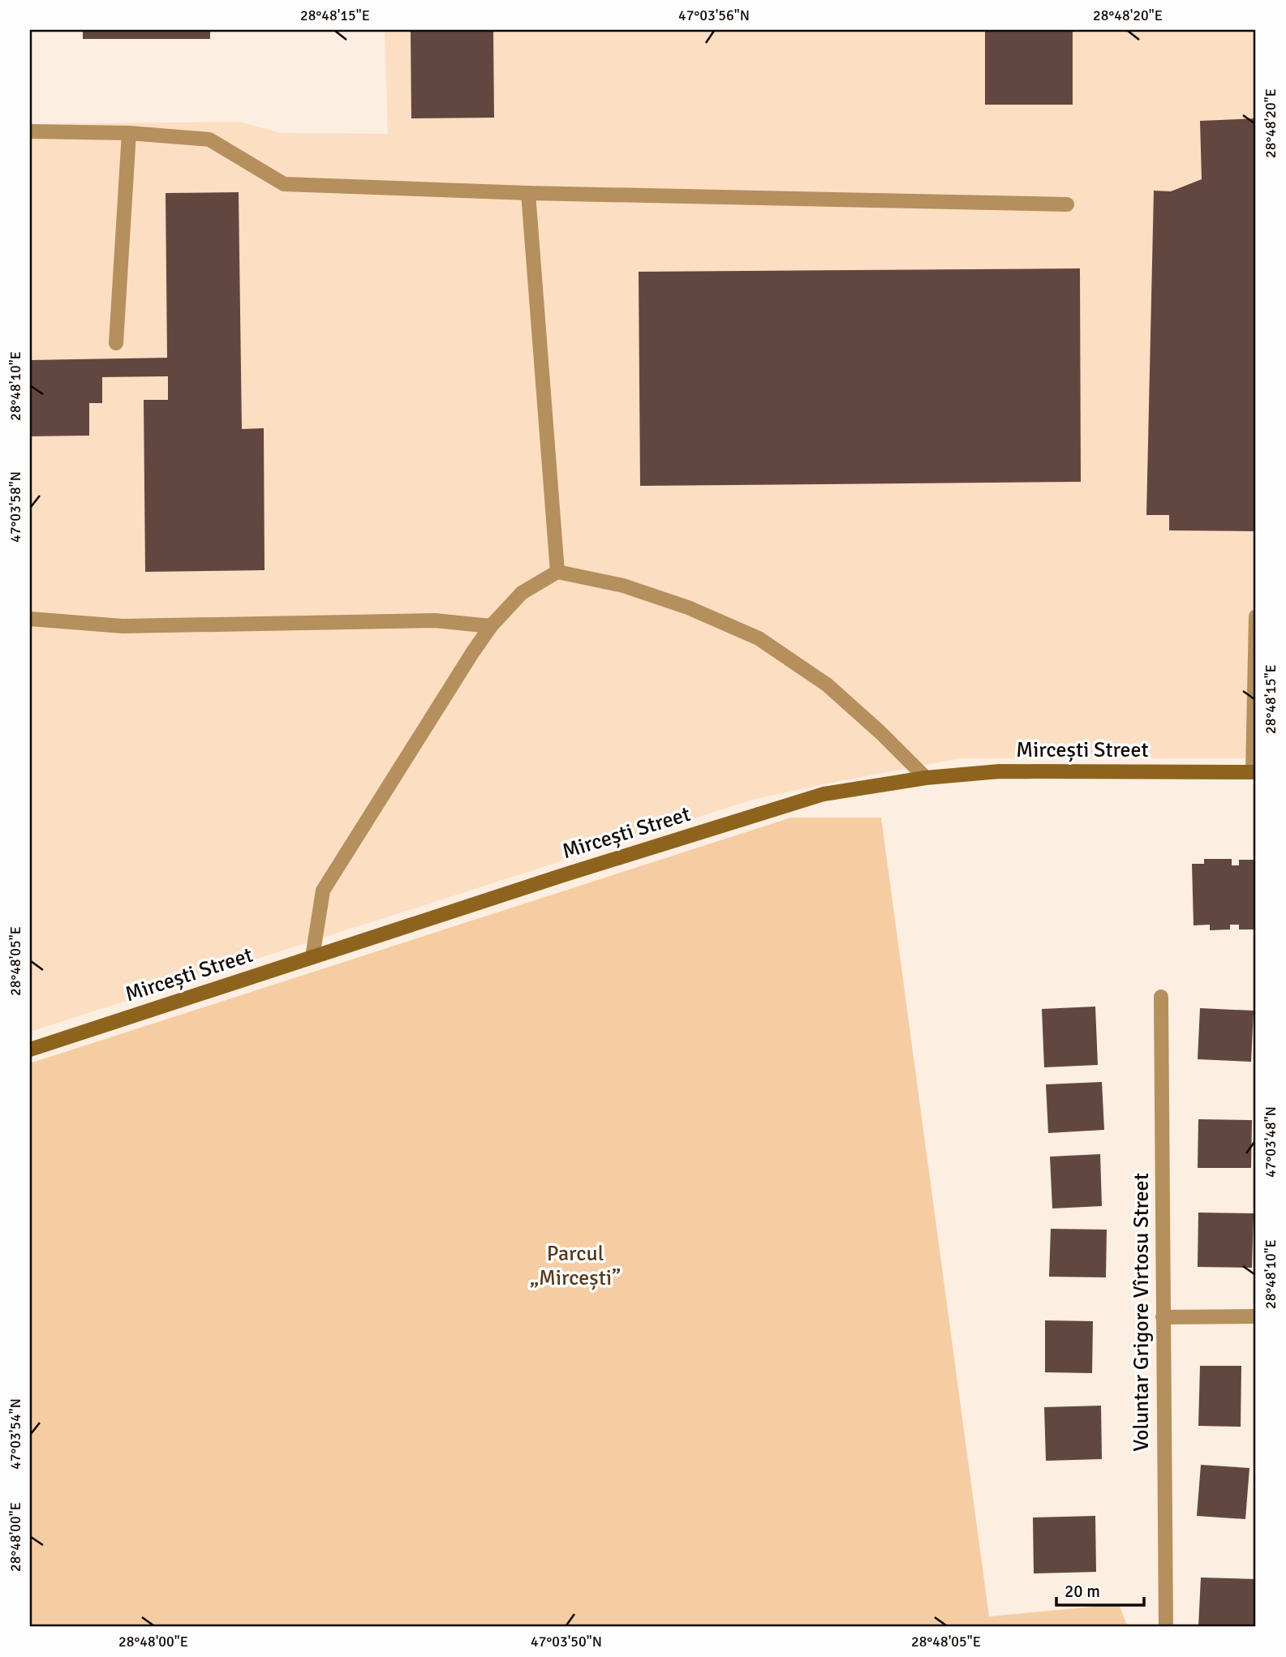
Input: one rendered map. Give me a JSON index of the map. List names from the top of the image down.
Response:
{
  "streets": {
    "main road": ["Mircești Street"],
    "street": ["Voluntar Grigore Vîrtosu Street"]
  },
  "parks": ["Parcul „Mircești”"],
  "scale_bar": "20 m",
  "coordinates": [
    "28°48'15\"E",
    "47°03'56\"N",
    "28°48'20\"E",
    "28°48'10\"E",
    "47°03'58\"N",
    "28°48'05\"E",
    "47°03'48\"N",
    "47°03'54\"N",
    "28°48'00\"E",
    "47°03'50\"N"
  ]
}
